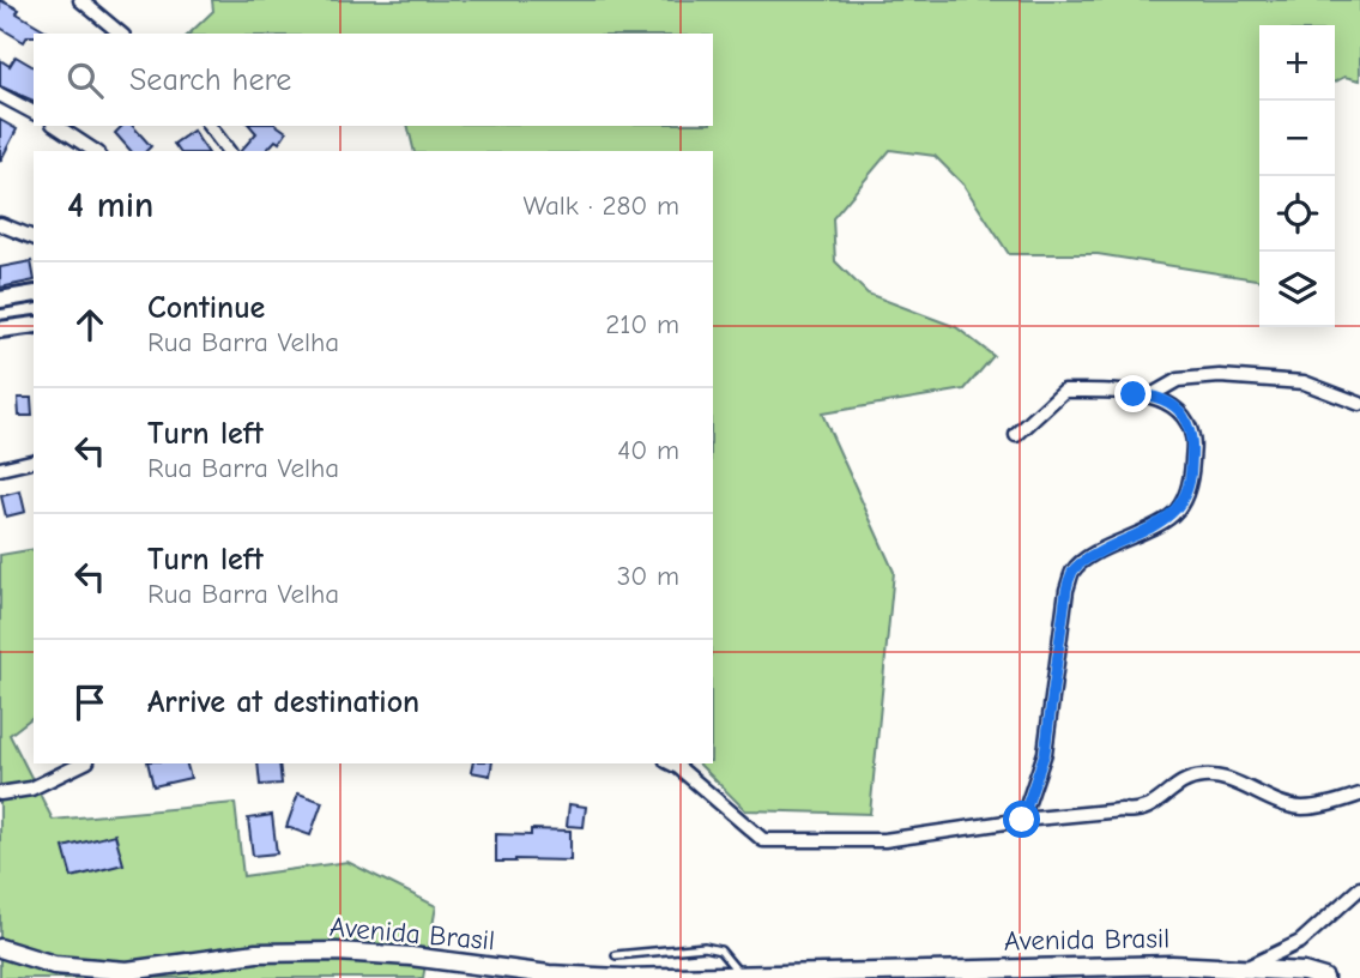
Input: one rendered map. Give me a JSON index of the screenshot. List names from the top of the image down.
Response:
{
  "streets": {
    "main road": ["Avenida Brasil"]
  },
  "page": {
    "map_buttons": ["+", "−"],
    "search": "Search here",
    "heading": ["4 min", "Walk · 280 m"],
    "list": [
      ["Continue", "Rua Barra Velha", "210 m"],
      ["Turn left", "Rua Barra Velha", "40 m"],
      ["Turn left", "Rua Barra Velha", "30 m"],
      "Arrive at destination"
    ]
  }
}
